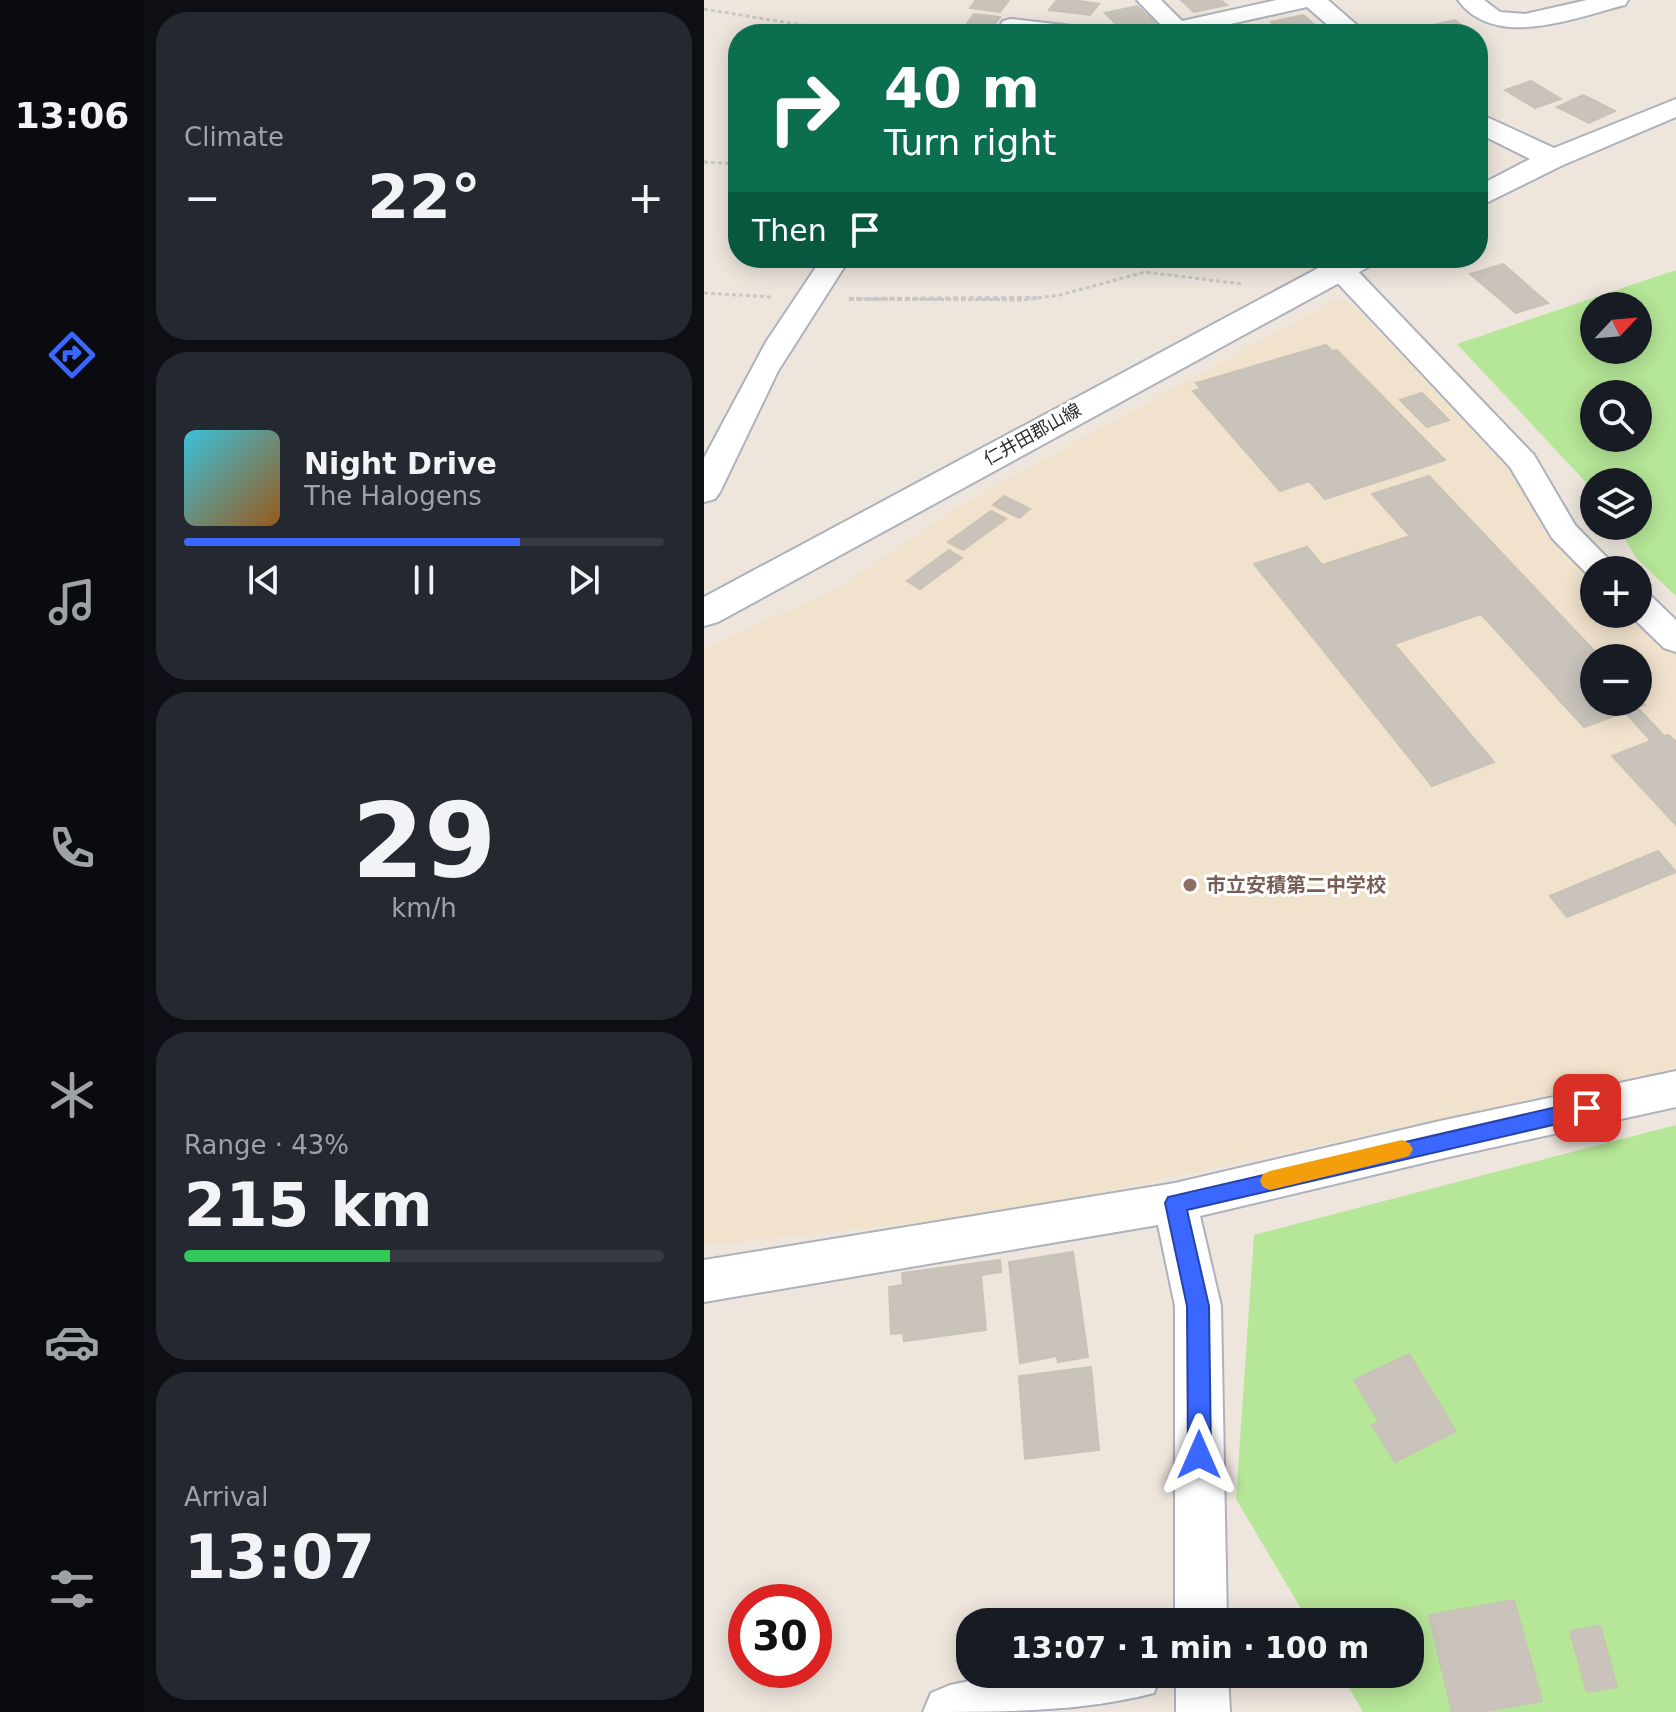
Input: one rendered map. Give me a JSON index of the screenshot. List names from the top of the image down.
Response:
{
  "streets": {
    "main road": ["仁井田郡山線"]
  },
  "places": ["市立安積第二中学校"],
  "north": "top right",
  "page": {
    "tabs": "13:06",
    "tile": [
      "Climate",
      ["29", "km/h"],
      ["Range · 43%", "215 km"],
      ["Arrival", "13:07"]
    ],
    "turn": ["40 m", "Turn right"],
    "heat": ["−", "22°", "+"],
    "then": "Then",
    "map_buttons": ["+", "−"],
    "song": ["Night Drive", "The Halogens"],
    "limit": "30",
    "trip": "13:07 · 1 min · 100 m"
  }
}
